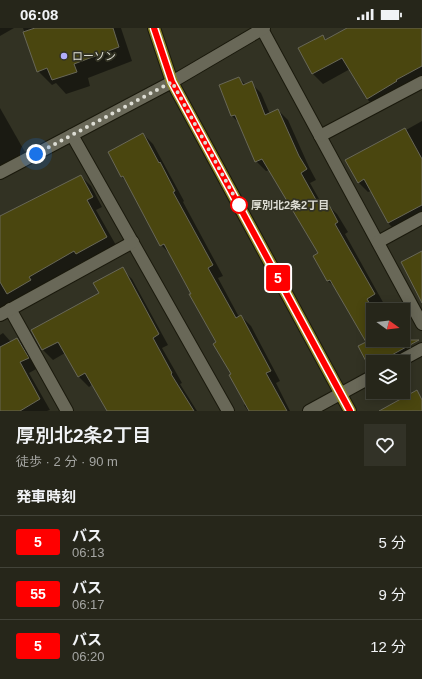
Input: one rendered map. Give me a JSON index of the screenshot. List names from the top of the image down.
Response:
{
  "places": ["ローソン", "厚別北2条2丁目"],
  "lines": ["bus line 5"],
  "north": "right",
  "page": {
    "status": "06:08",
    "on_map": "5",
    "heading": [
      ["厚別北2条2丁目", "徒歩 · 2 分 · 90 m"],
      "発車時刻"
    ],
    "list": [
      {
        "mark": "5",
        "name": "バス",
        "note": "06:13",
        "value": "5 分"
      },
      {
        "mark": "55",
        "name": "バス",
        "note": "06:17",
        "value": "9 分"
      },
      {
        "mark": "5",
        "name": "バス",
        "note": "06:20",
        "value": "12 分"
      }
    ]
  }
}
